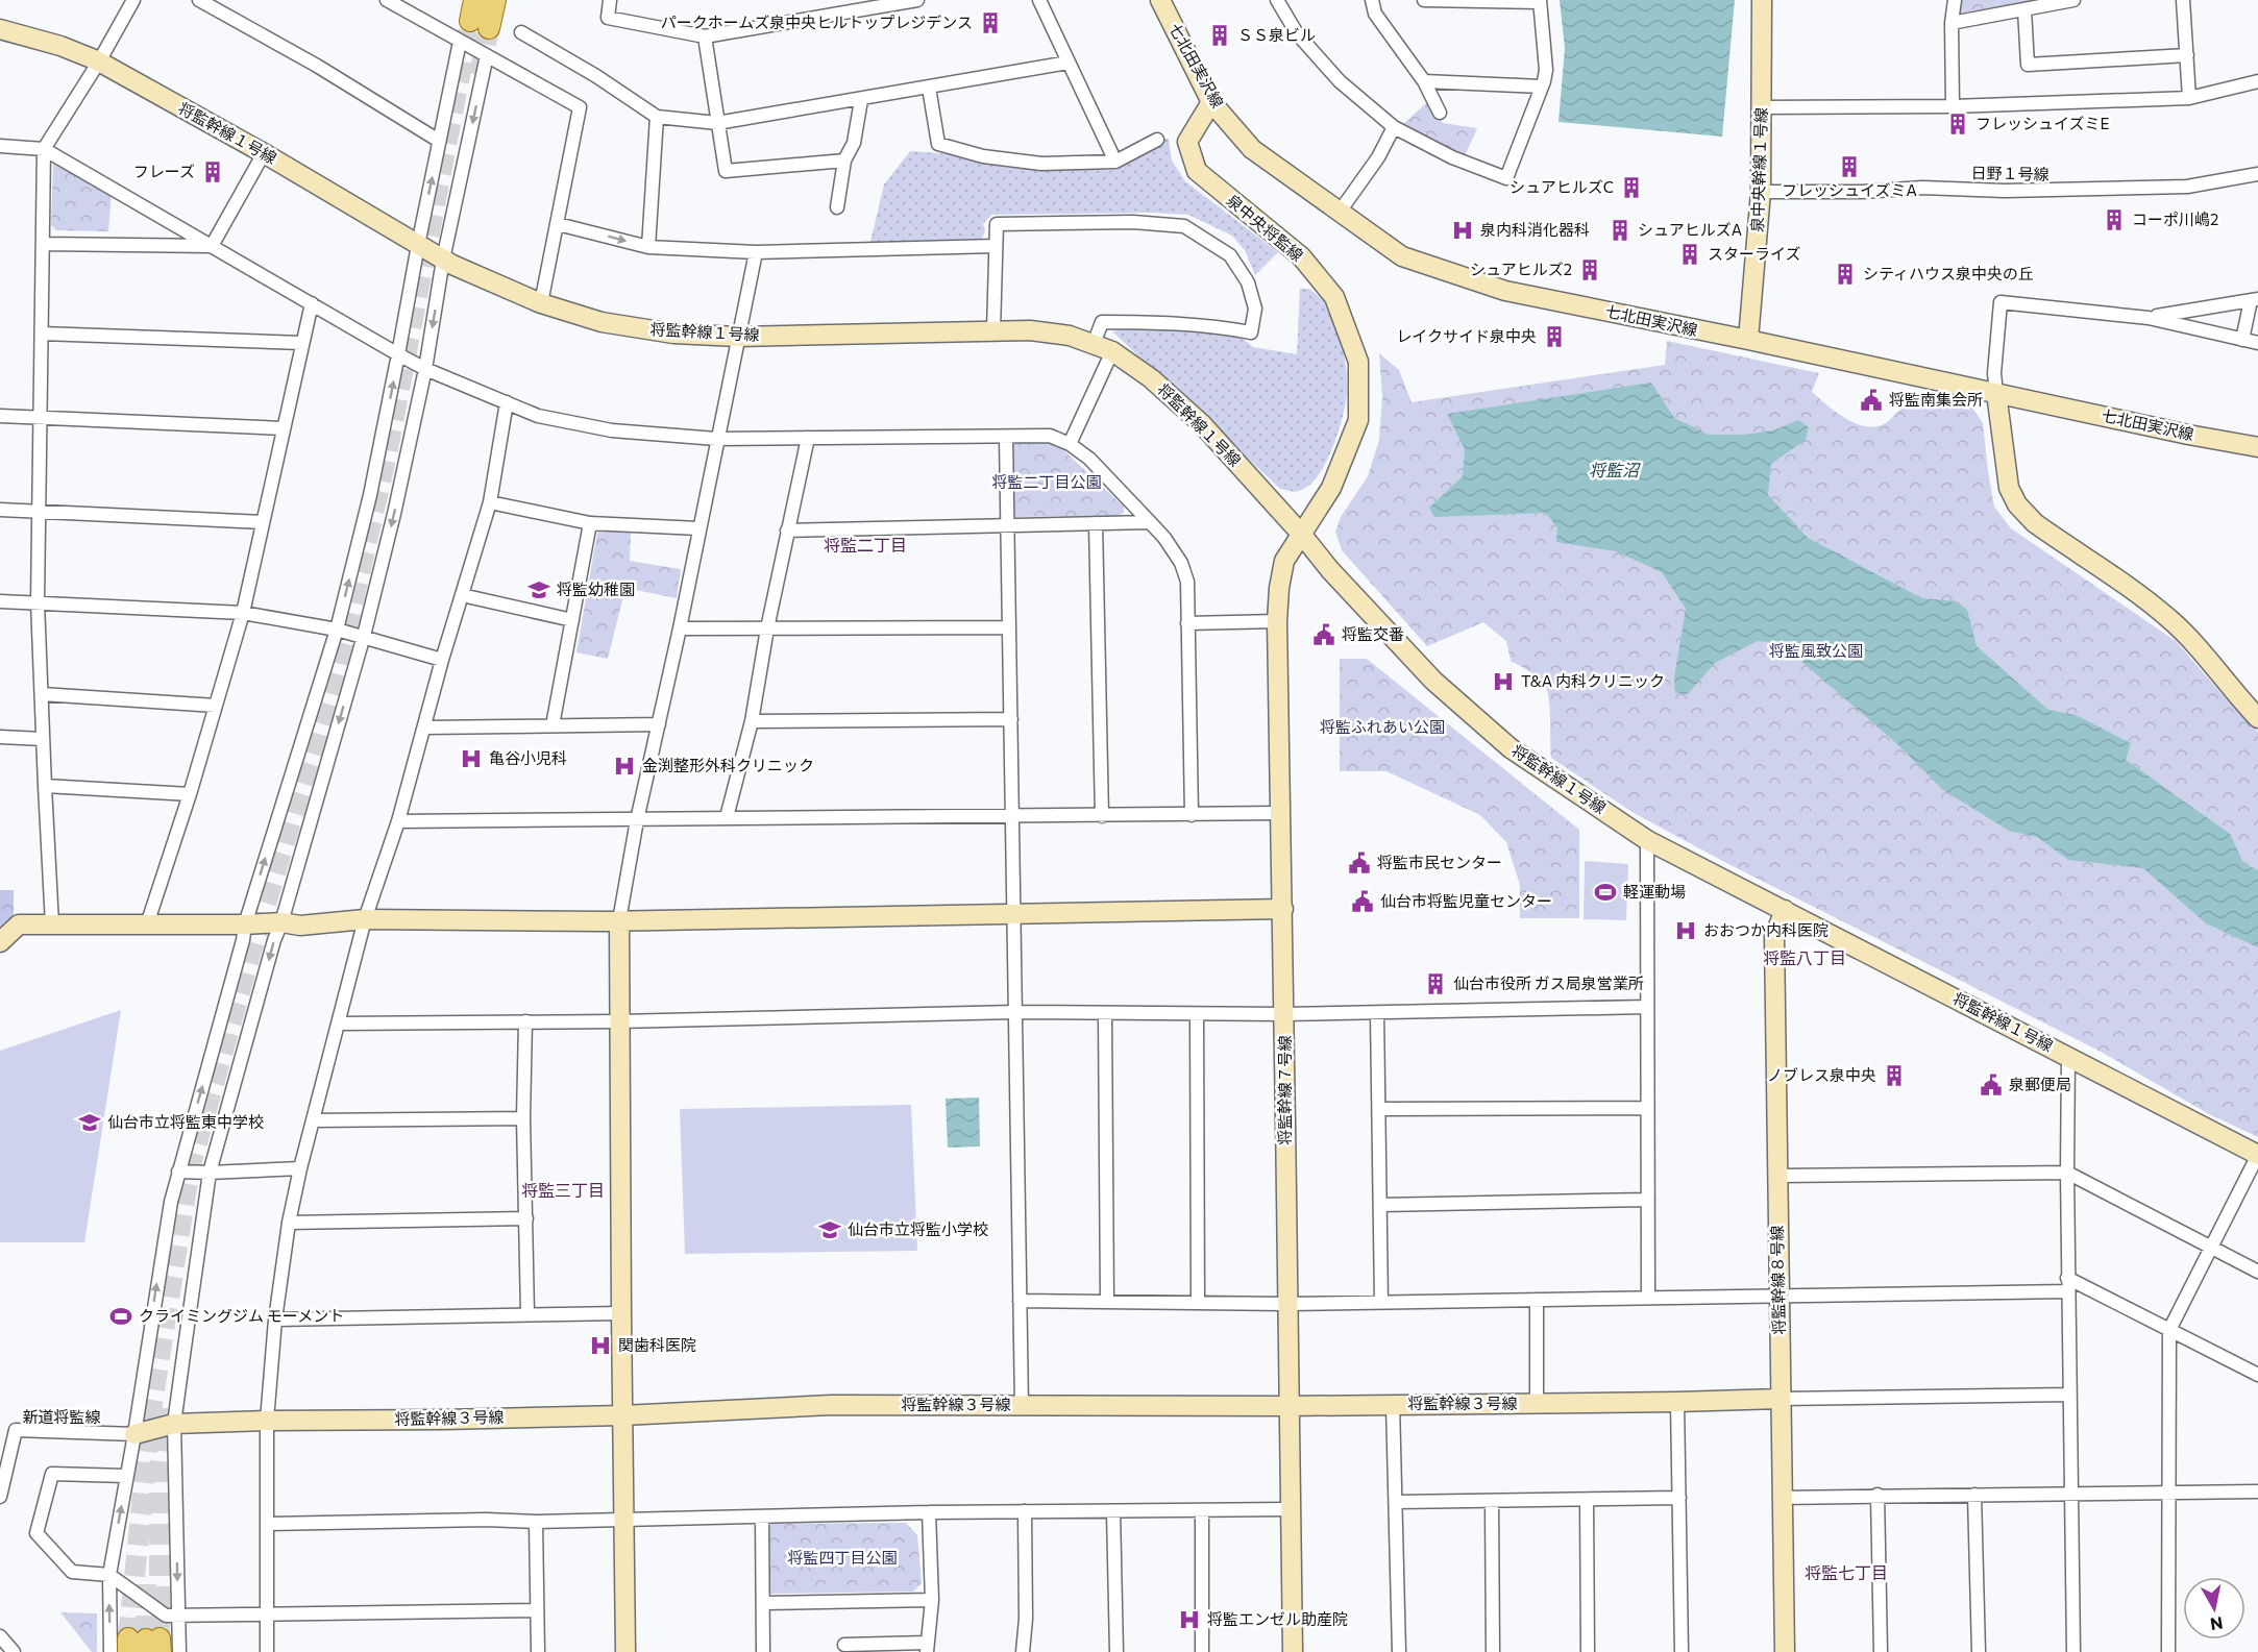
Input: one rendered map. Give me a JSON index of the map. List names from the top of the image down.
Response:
{
  "streets": {
    "street": [
      "七北田実沢線",
      "将監幹線１号線",
      "泉中央幹線１号線",
      "日野１号線",
      "泉中央将監線",
      "将監幹線７号線",
      "将監幹線８号線",
      "将監幹線３号線",
      "新道将監線"
    ]
  },
  "crossings": [
    ["七北田実沢線", "泉中央幹線１号線"],
    ["七北田実沢線", "泉中央将監線"],
    ["将監幹線１号線", "泉中央将監線"],
    ["将監幹線１号線", "将監幹線７号線"],
    ["将監幹線１号線", "将監幹線８号線"],
    ["泉中央幹線１号線", "日野１号線"],
    ["泉中央将監線", "将監幹線７号線"],
    ["将監幹線７号線", "将監幹線３号線"],
    ["将監幹線８号線", "将監幹線３号線"],
    ["将監幹線３号線", "新道将監線"]
  ],
  "districts": [
    "将監二丁目",
    "将監八丁目",
    "将監三丁目",
    "将監七丁目"
  ],
  "water": ["将監沼"],
  "parks": [
    "将監二丁目公園",
    "将監風致公園",
    "将監ふれあい公園",
    "将監四丁目公園"
  ],
  "places": {
    "building": [
      "パークホームズ泉中央ヒルトップレジデンス",
      "ＳＳ泉ビル",
      "フレッシュイズミE",
      "フレッシュイズミA",
      "フレーズ",
      "シュアヒルズC",
      "コーポ川嶋2",
      "シュアヒルズA",
      "スターライズ",
      "シュアヒルズ2",
      "シティハウス泉中央の丘",
      "レイクサイド泉中央",
      "仙台市役所 ガス局泉営業所",
      "ノブレス泉中央"
    ],
    "hospital": [
      "泉内科消化器科",
      "T&A 内科クリニック",
      "亀谷小児科",
      "金渕整形外科クリニック",
      "おおつか内科医院",
      "関歯科医院",
      "将監エンゼル助産院"
    ],
    "public building": [
      "将監南集会所",
      "将監交番",
      "将監市民センター",
      "仙台市将監児童センター",
      "泉郵便局"
    ],
    "school or university": ["将監幼稚園", "仙台市立将監東中学校", "仙台市立将監小学校"],
    "sports": ["軽運動場", "クライミングジム モーメント"]
  },
  "north": "bottom"
}
